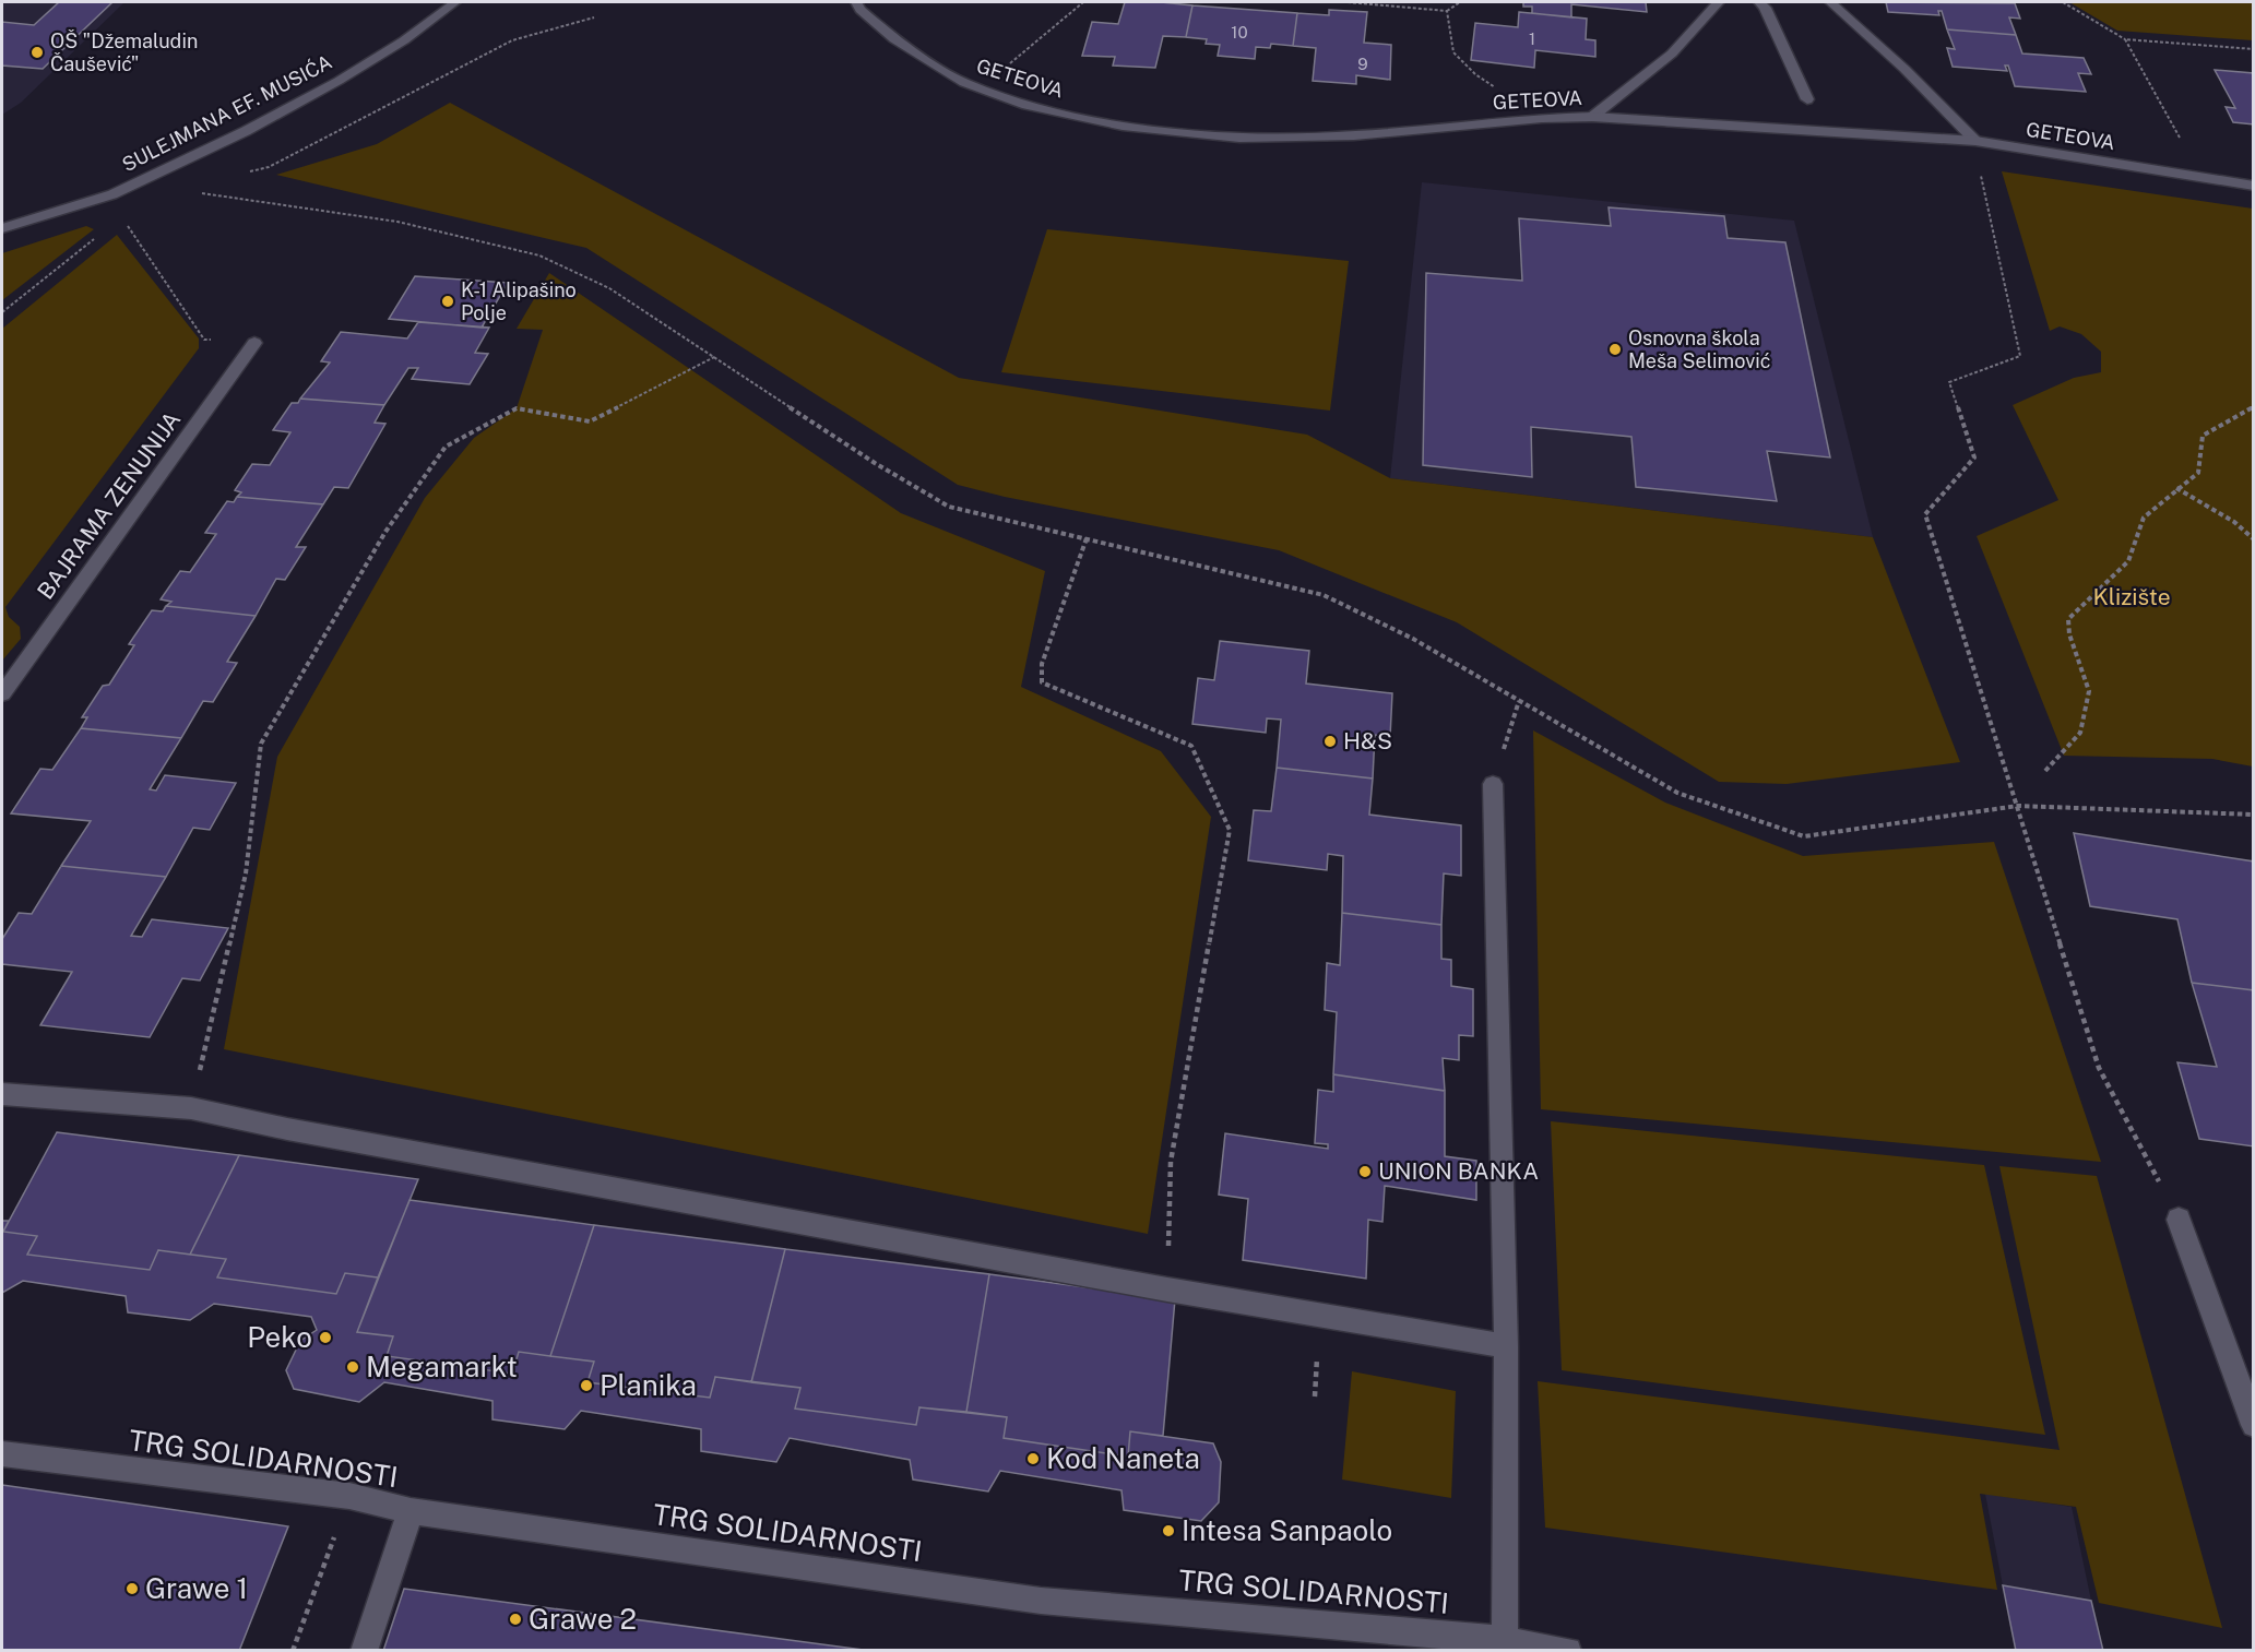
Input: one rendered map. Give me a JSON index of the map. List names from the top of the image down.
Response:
{
  "streets": {
    "street": [
      "GETEOVA",
      "SULEJMANA EF. MUSIĆA",
      "BAJRAMA ZENUNIJA",
      "TRG SOLIDARNOSTI"
    ]
  },
  "parks": ["Klizište"],
  "places": [
    "OŠ \"Džemaludin Čaušević\"",
    "K-1 Alipašino Polje",
    "Osnovna škola Meša Selimović",
    "H&S",
    "UNION BANKA",
    "Peko",
    "Megamarkt",
    "Planika",
    "Kod Naneta",
    "Intesa Sanpaolo",
    "Grawe 1",
    "Grawe 2"
  ],
  "house_numbers": ["10", "1", "9"]
}
